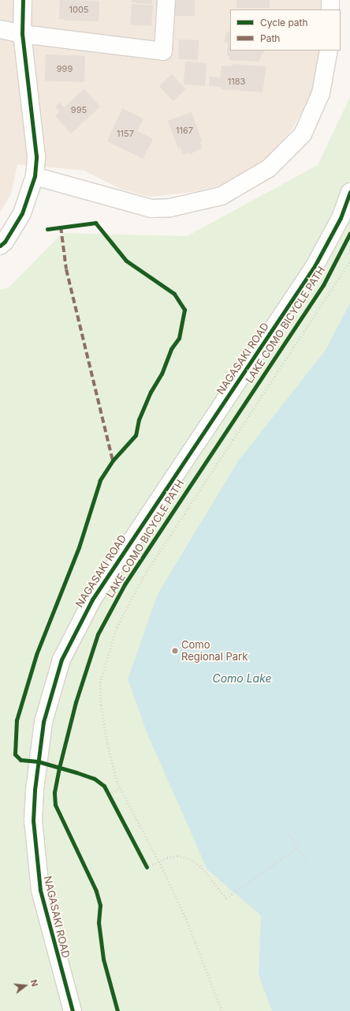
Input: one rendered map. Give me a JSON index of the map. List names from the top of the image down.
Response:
{
  "streets": {
    "street": ["NAGASAKI ROAD"],
    "cycle path": ["LAKE COMO BICYCLE PATH"]
  },
  "water": ["Como Lake"],
  "places": ["Como Regional Park"],
  "house_numbers": [
    "1005",
    "999",
    "1183",
    "995",
    "1167",
    "1157"
  ],
  "legend": ["Cycle path", "Path"],
  "north": "right"
}
